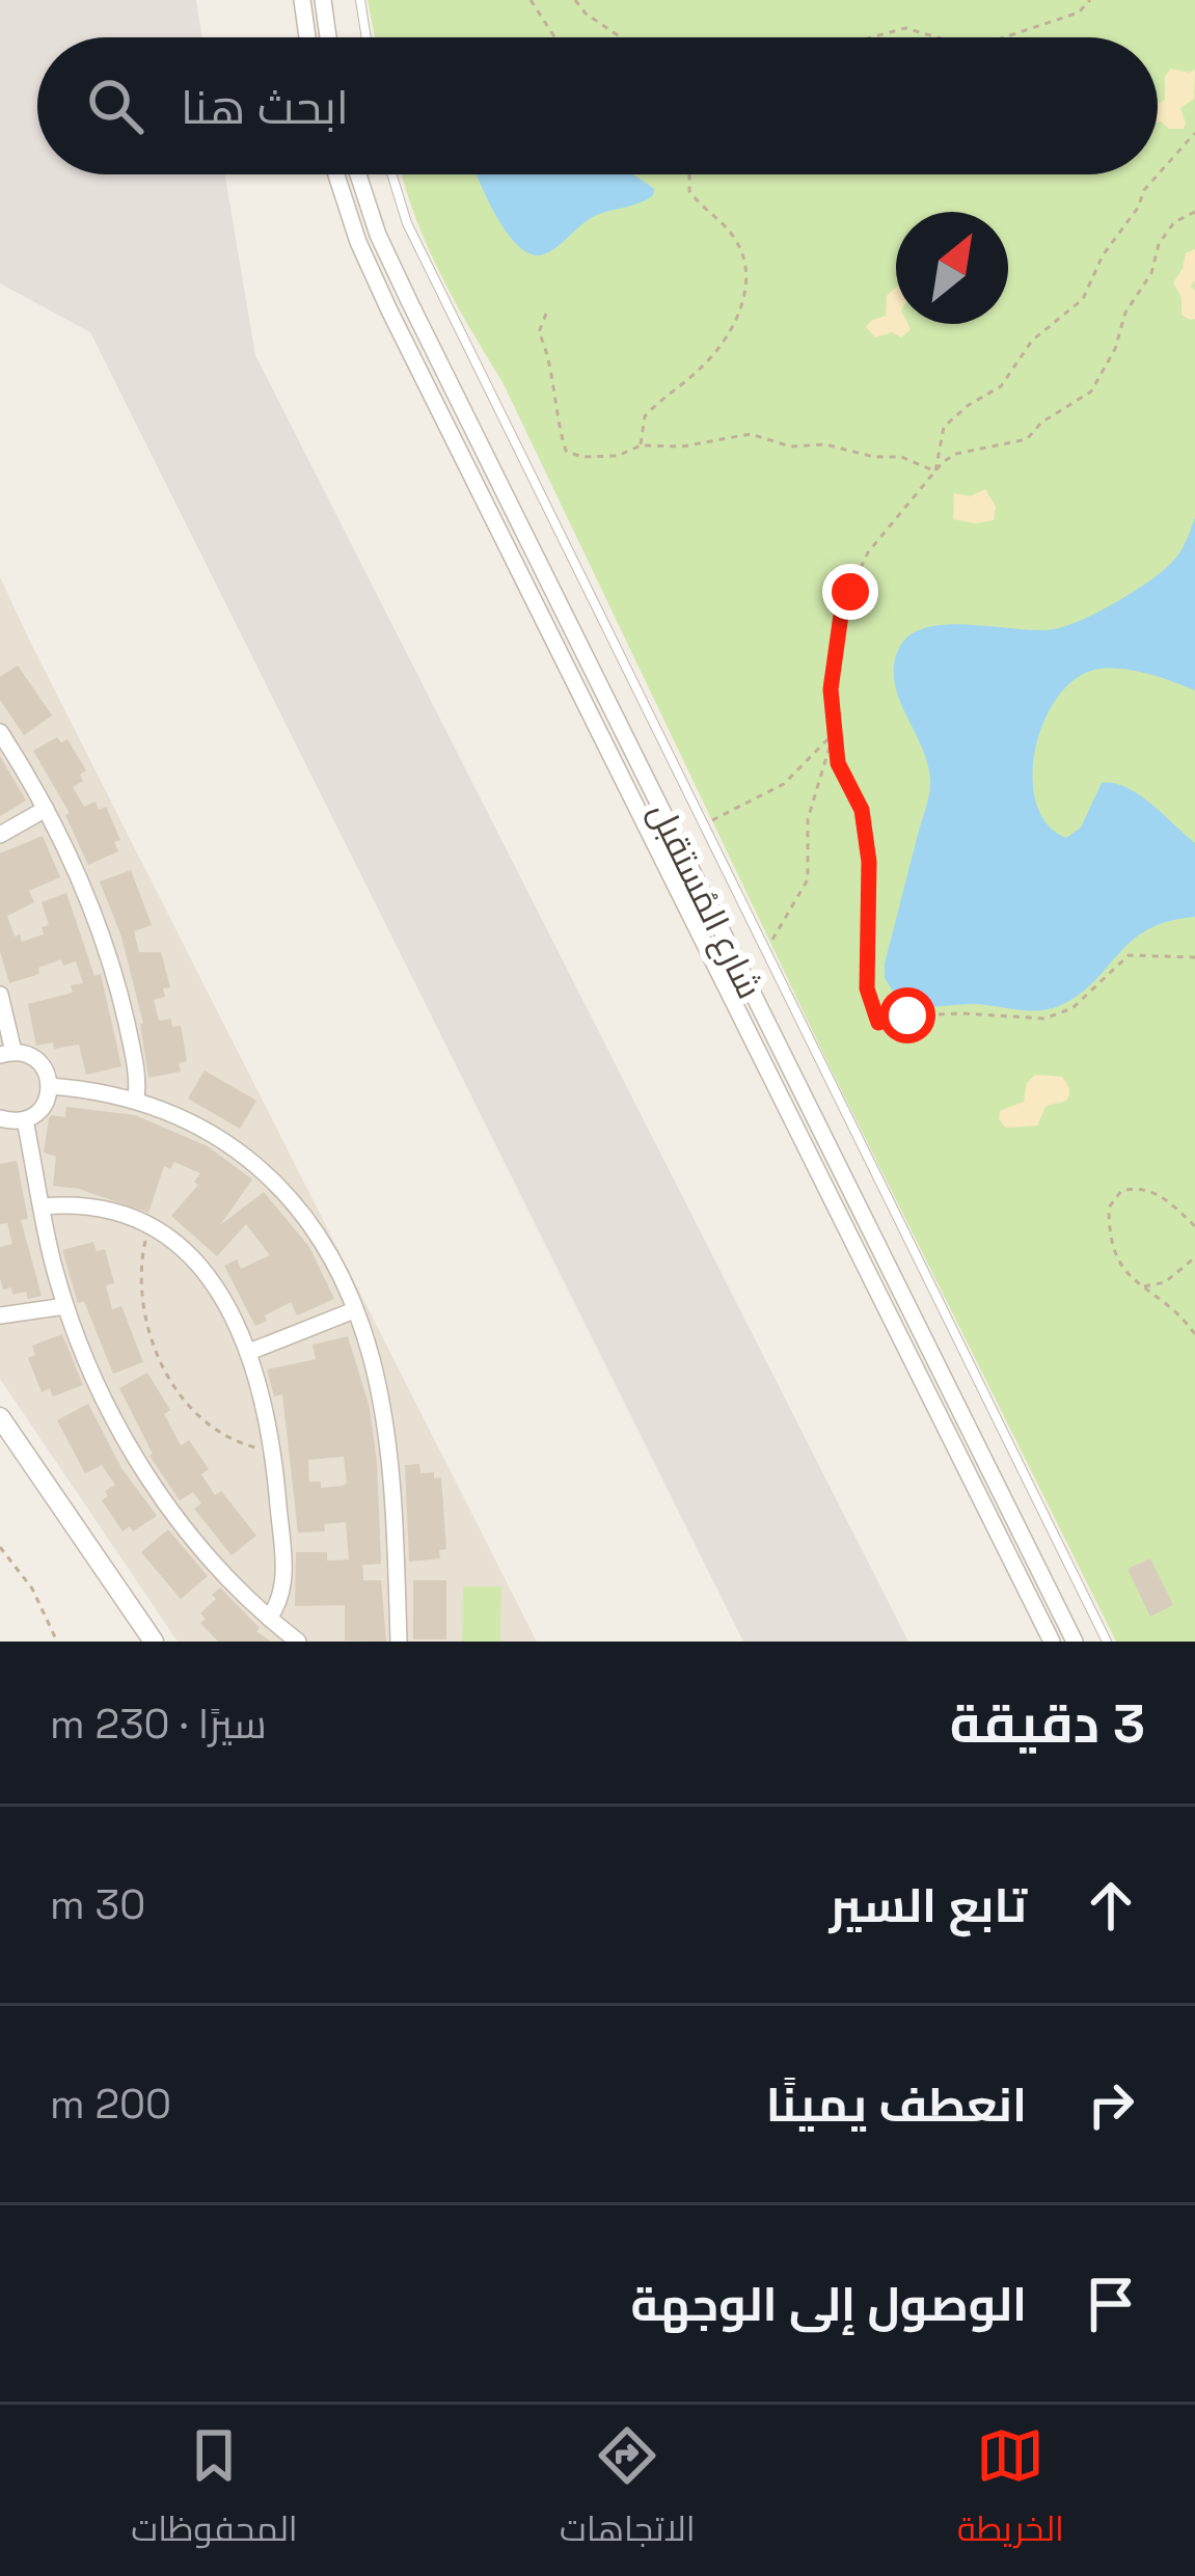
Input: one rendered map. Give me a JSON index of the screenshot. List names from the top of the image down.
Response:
{
  "streets": {
    "street": ["شارع المُستقبل"]
  },
  "north": "top right",
  "page": {
    "search": "ابحث هنا",
    "heading": ["3 دقيقة", "سيرًا · 230 m"],
    "list": [
      ["تابع السير", "30 m"],
      ["انعطف يمينًا", "200 m"],
      "الوصول إلى الوجهة"
    ],
    "nav": ["الخريطة", "الاتجاهات", "المحفوظات"]
  }
}
